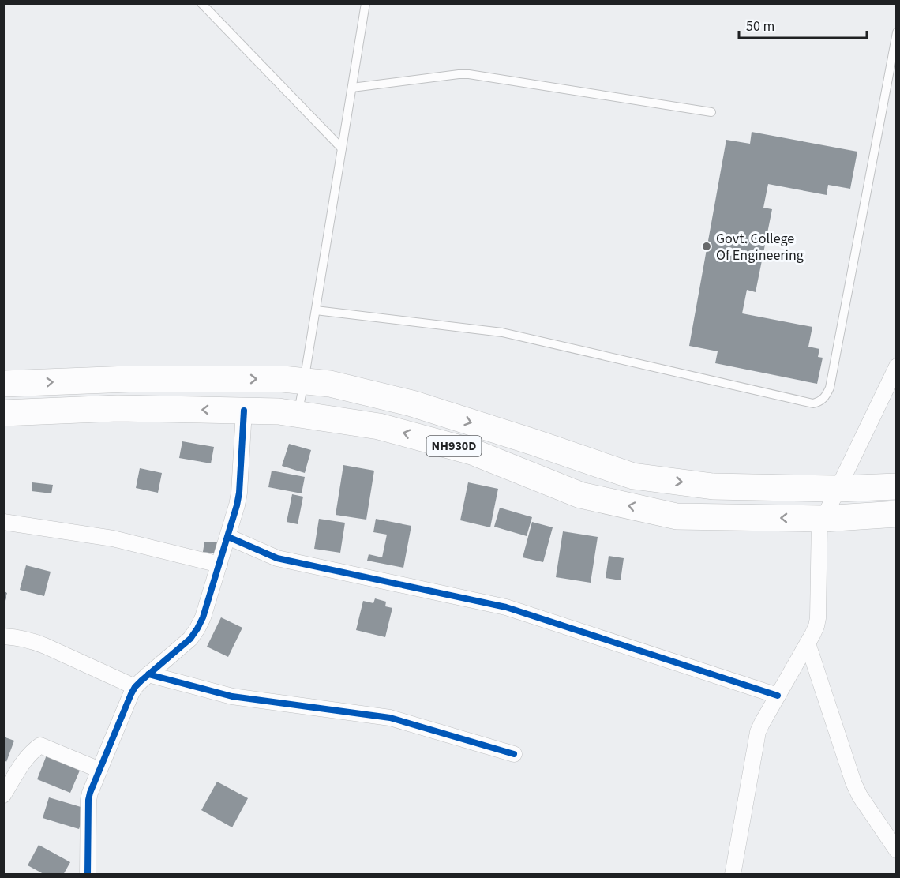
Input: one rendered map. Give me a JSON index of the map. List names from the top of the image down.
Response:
{
  "streets": {
    "highway": ["NH930D"]
  },
  "places": ["Govt. College Of Engineering"],
  "scale_bar": "50 m"
}
